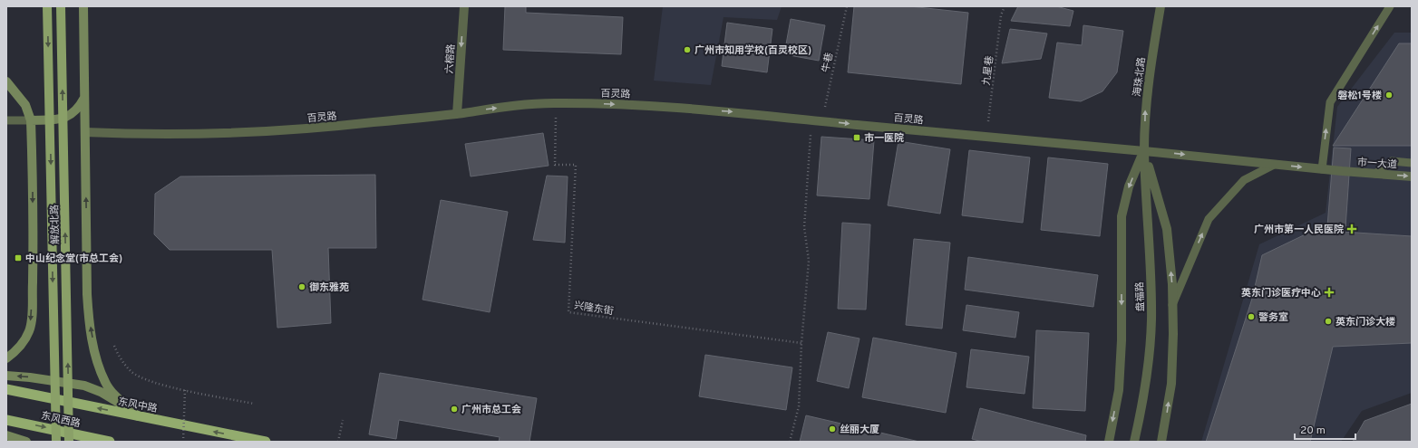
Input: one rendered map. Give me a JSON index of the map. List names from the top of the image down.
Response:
{
  "streets": {
    "highway": ["东风中路", "东风西路"],
    "main road": ["解放北路"],
    "street": [
      "六榕路",
      "海珠北路",
      "百灵路",
      "市一大道",
      "盘福路"
    ],
    "path": ["牛巷", "九星巷", "兴隆东街"]
  },
  "crossings": [
    ["六榕路", "百灵路"],
    ["牛巷", "百灵路"],
    ["九星巷", "百灵路"],
    ["海珠北路", "百灵路"],
    ["海珠北路", "盘福路"],
    ["百灵路", "市一大道"],
    ["百灵路", "盘福路"],
    ["百灵路", "兴隆东街"]
  ],
  "one_way": [
    "六榕路",
    "海珠北路",
    "百灵路",
    "市一大道",
    "东风中路",
    "东风西路"
  ],
  "places": {
    "other": [
      "广州市知用学校(百灵校区)",
      "磐松1号楼",
      "御东雅苑",
      "警务室",
      "英东门诊大楼",
      "广州市总工会",
      "丝丽大厦"
    ],
    "transit": ["市一医院", "中山纪念堂(市总工会)"],
    "health": ["广州市第一人民医院", "英东门诊医疗中心"]
  },
  "scale_bar": "20 m"
}
